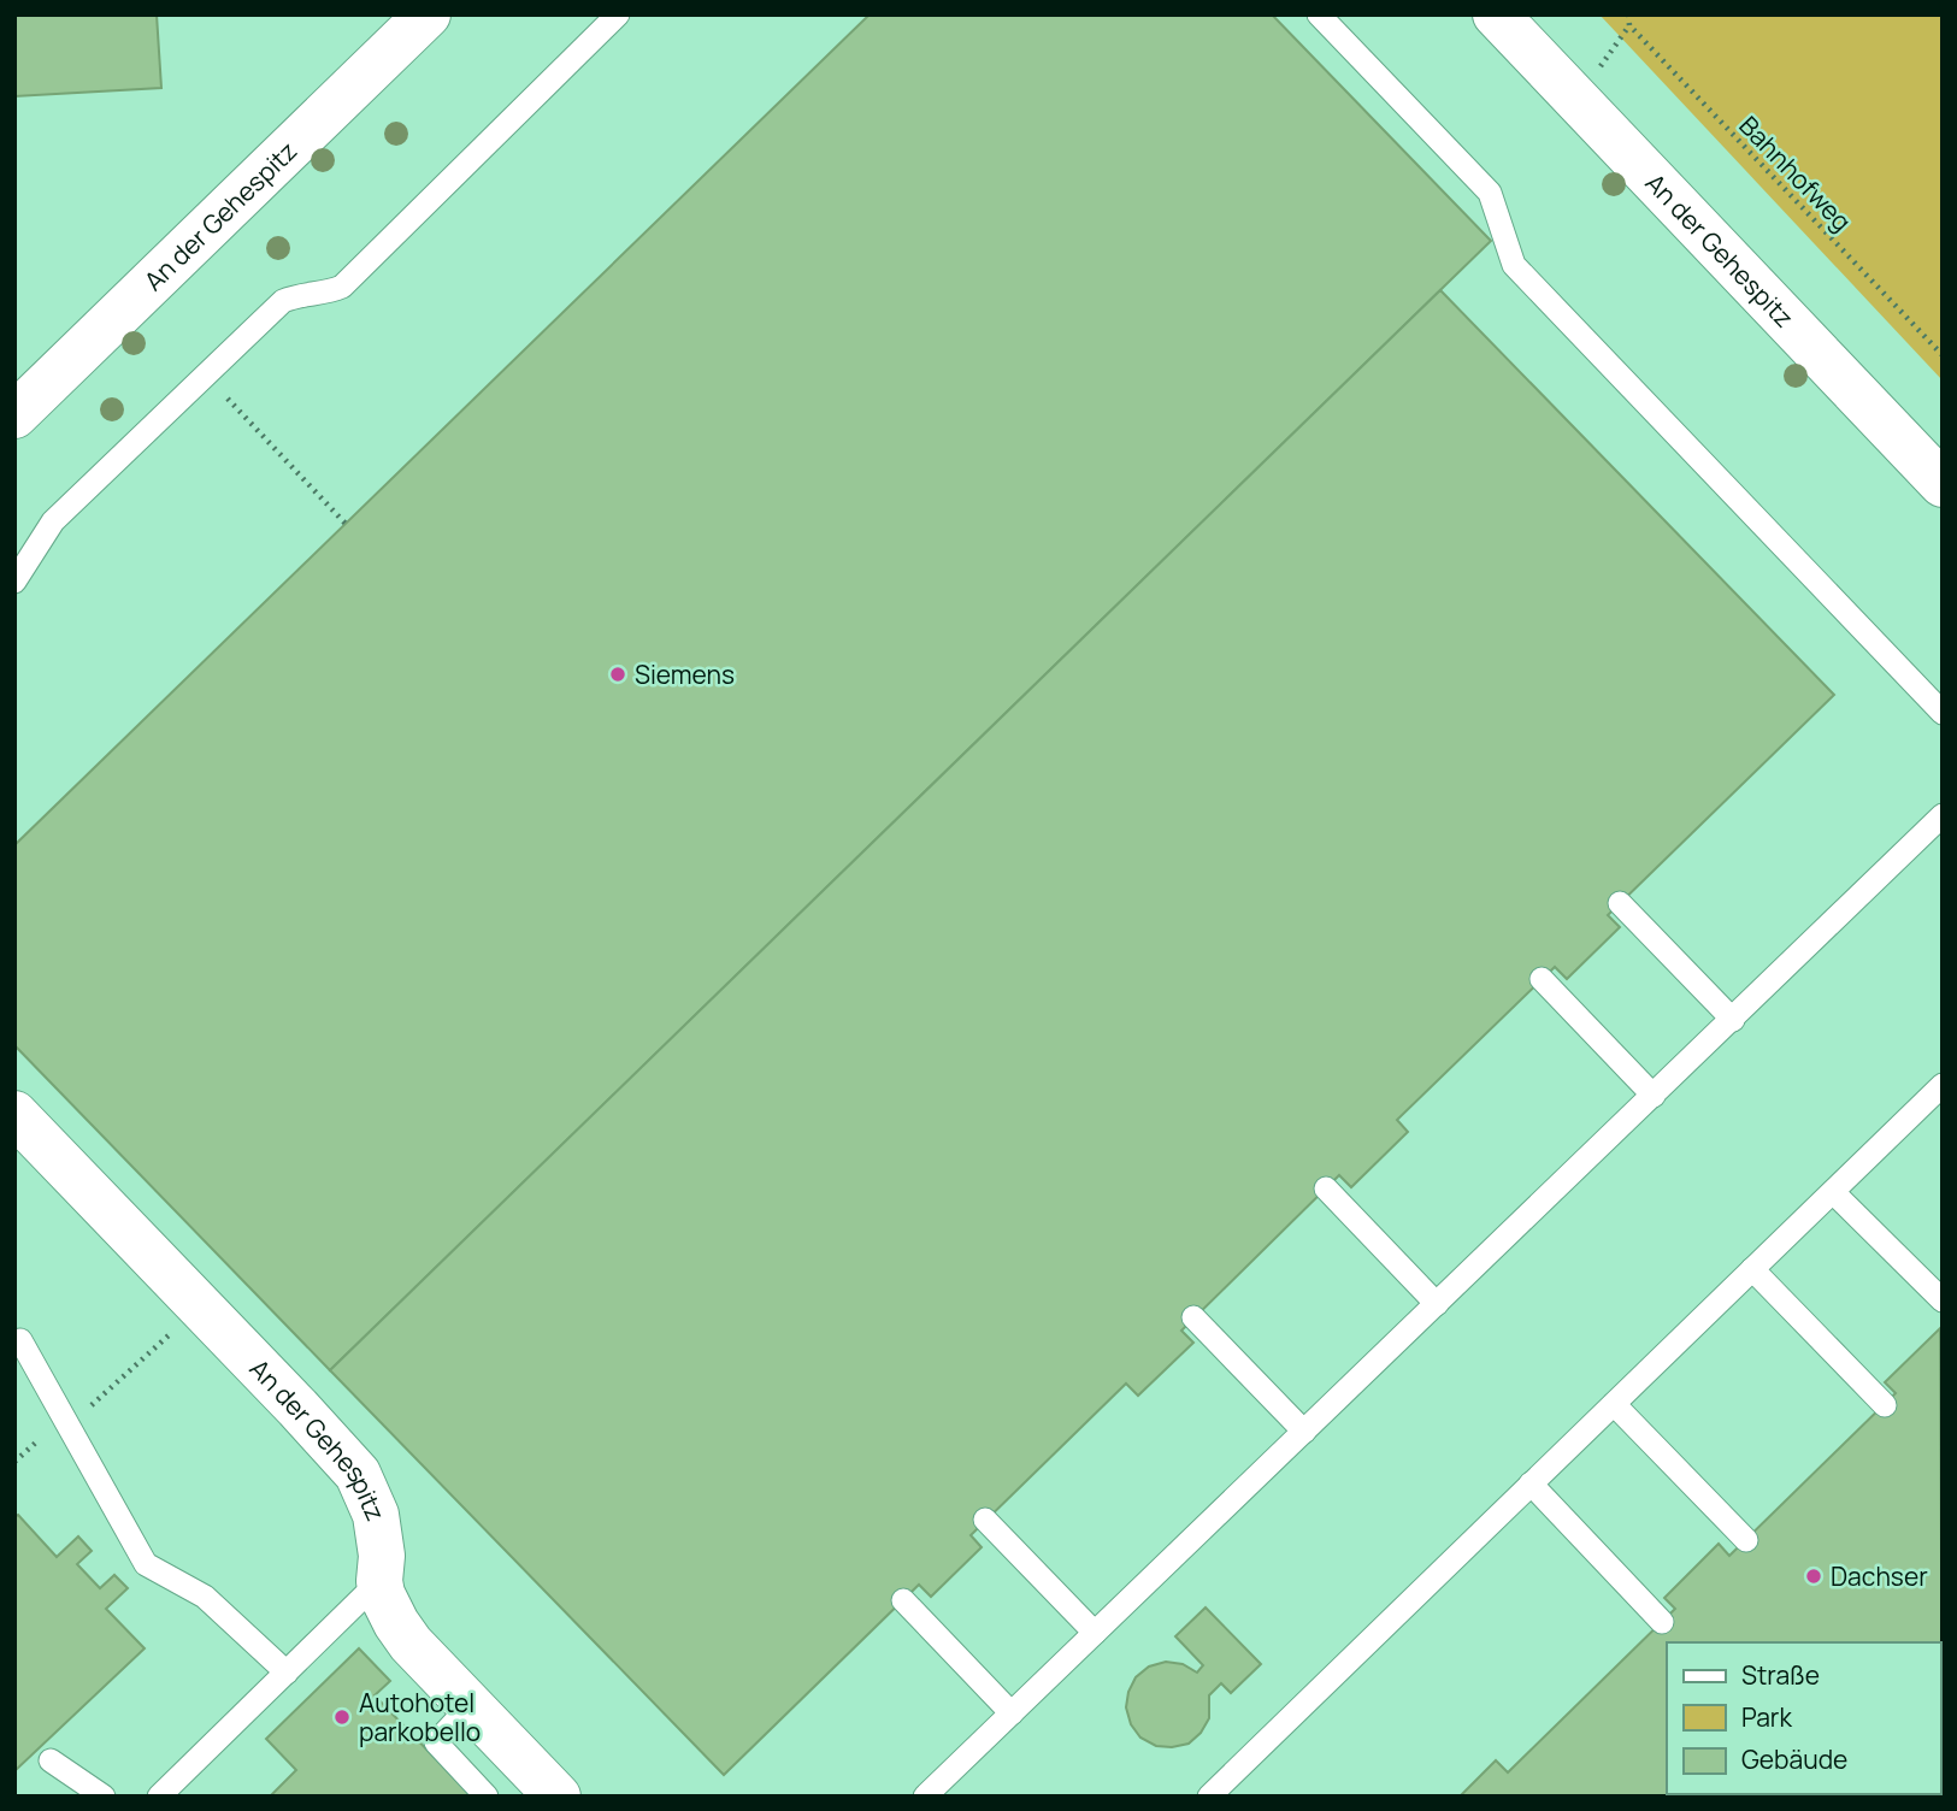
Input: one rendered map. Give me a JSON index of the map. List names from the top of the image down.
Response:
{
  "streets": {
    "street": ["An der Gehespitz"],
    "path": ["Bahnhofweg"]
  },
  "places": ["Siemens", "Dachser", "Autohotel parkobello"],
  "legend": ["Straße", "Park", "Gebäude"]
}
